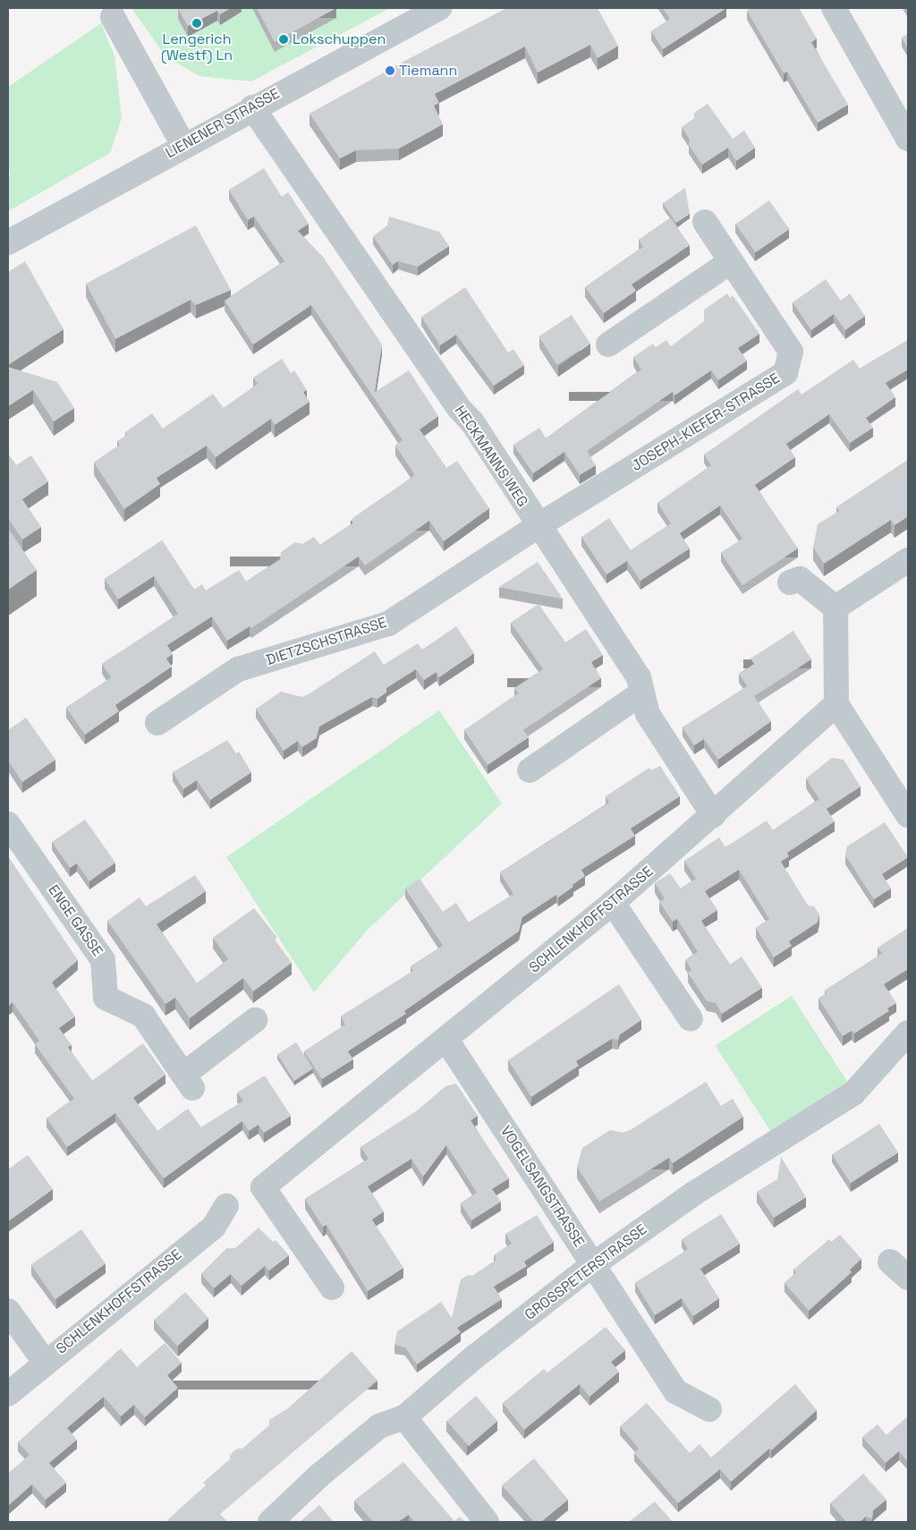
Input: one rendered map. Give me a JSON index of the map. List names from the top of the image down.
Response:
{
  "streets": {
    "street": [
      "LIENENER STRASSE",
      "JOSEPH-KIEFER-STRASSE",
      "HECKMANNS WEG",
      "DIETZSCHSTRASSE",
      "SCHLENKHOFFSTRASSE",
      "ENGE GASSE",
      "VOGELSANGSTRASSE",
      "GROSSPETERSTRASSE"
    ]
  },
  "crossings": [
    ["LIENENER STRASSE", "HECKMANNS WEG"],
    ["JOSEPH-KIEFER-STRASSE", "HECKMANNS WEG"],
    ["JOSEPH-KIEFER-STRASSE", "DIETZSCHSTRASSE"],
    ["HECKMANNS WEG", "DIETZSCHSTRASSE"],
    ["HECKMANNS WEG", "SCHLENKHOFFSTRASSE"],
    ["SCHLENKHOFFSTRASSE", "VOGELSANGSTRASSE"],
    ["VOGELSANGSTRASSE", "GROSSPETERSTRASSE"]
  ],
  "places": ["Lengerich (Westf) Ln", "Lokschuppen", "Tiemann"]
}
